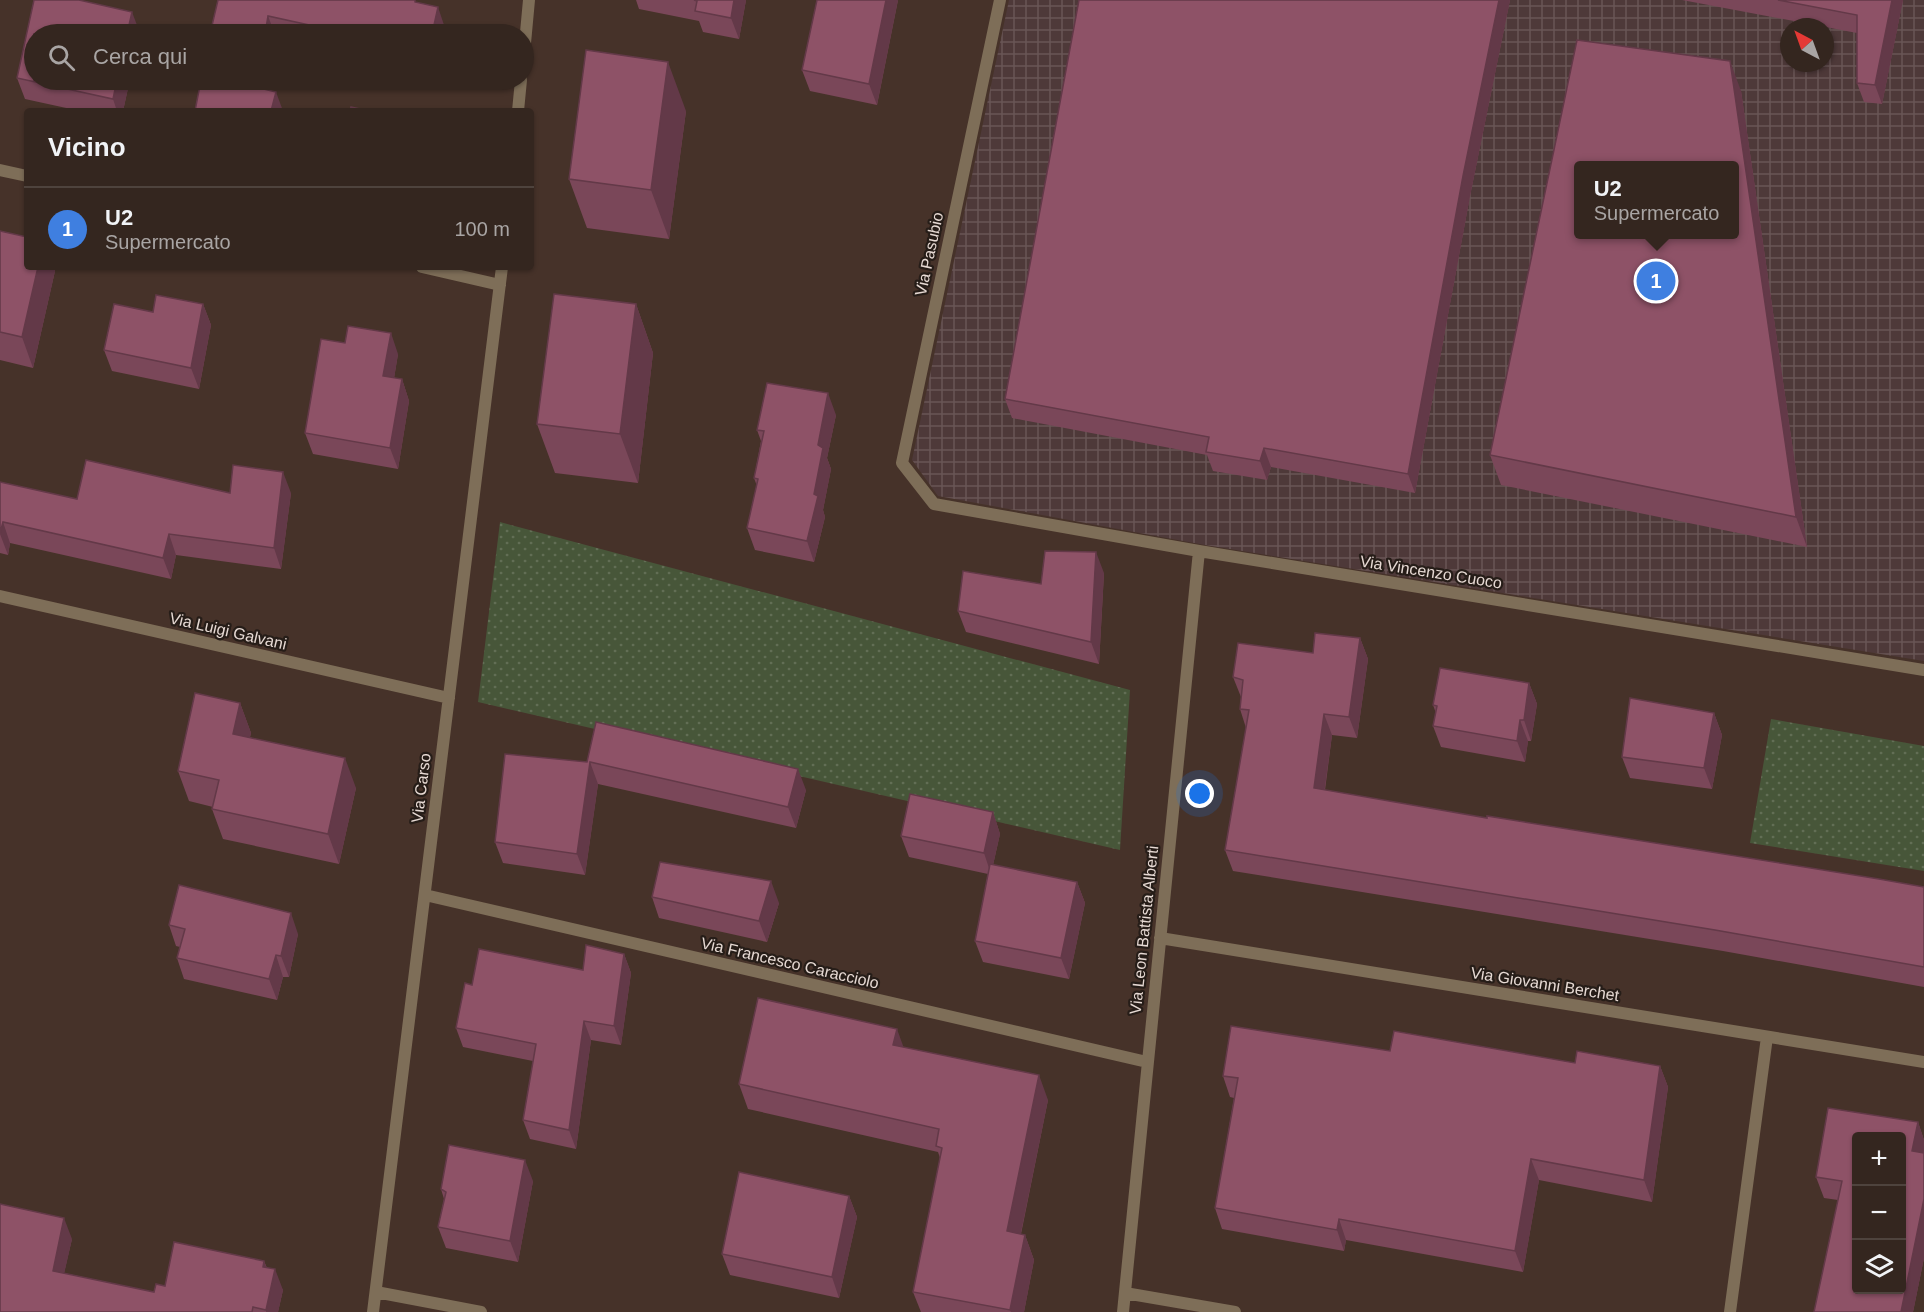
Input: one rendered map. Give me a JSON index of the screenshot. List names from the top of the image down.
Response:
{
  "streets": {
    "street": [
      "Via Pasubio",
      "Via Vincenzo Cuoco",
      "Via Luigi Galvani",
      "Via Carso",
      "Via Leon Battista Alberti",
      "Via Francesco Caracciolo",
      "Via Giovanni Berchet"
    ]
  },
  "crossings": [
    ["Via Pasubio", "Via Vincenzo Cuoco"],
    ["Via Vincenzo Cuoco", "Via Leon Battista Alberti"],
    ["Via Luigi Galvani", "Via Carso"],
    ["Via Carso", "Via Francesco Caracciolo"],
    ["Via Leon Battista Alberti", "Via Francesco Caracciolo"],
    ["Via Leon Battista Alberti", "Via Giovanni Berchet"]
  ],
  "north": "top left",
  "page": {
    "search": "Cerca qui",
    "heading": "Vicino",
    "popup": ["U2", "Supermercato"],
    "list": [
      {
        "mark": "1",
        "name": "U2",
        "note": "Supermercato",
        "value": "100 m"
      }
    ],
    "pins": "1",
    "map_buttons": ["+", "−"]
  }
}
